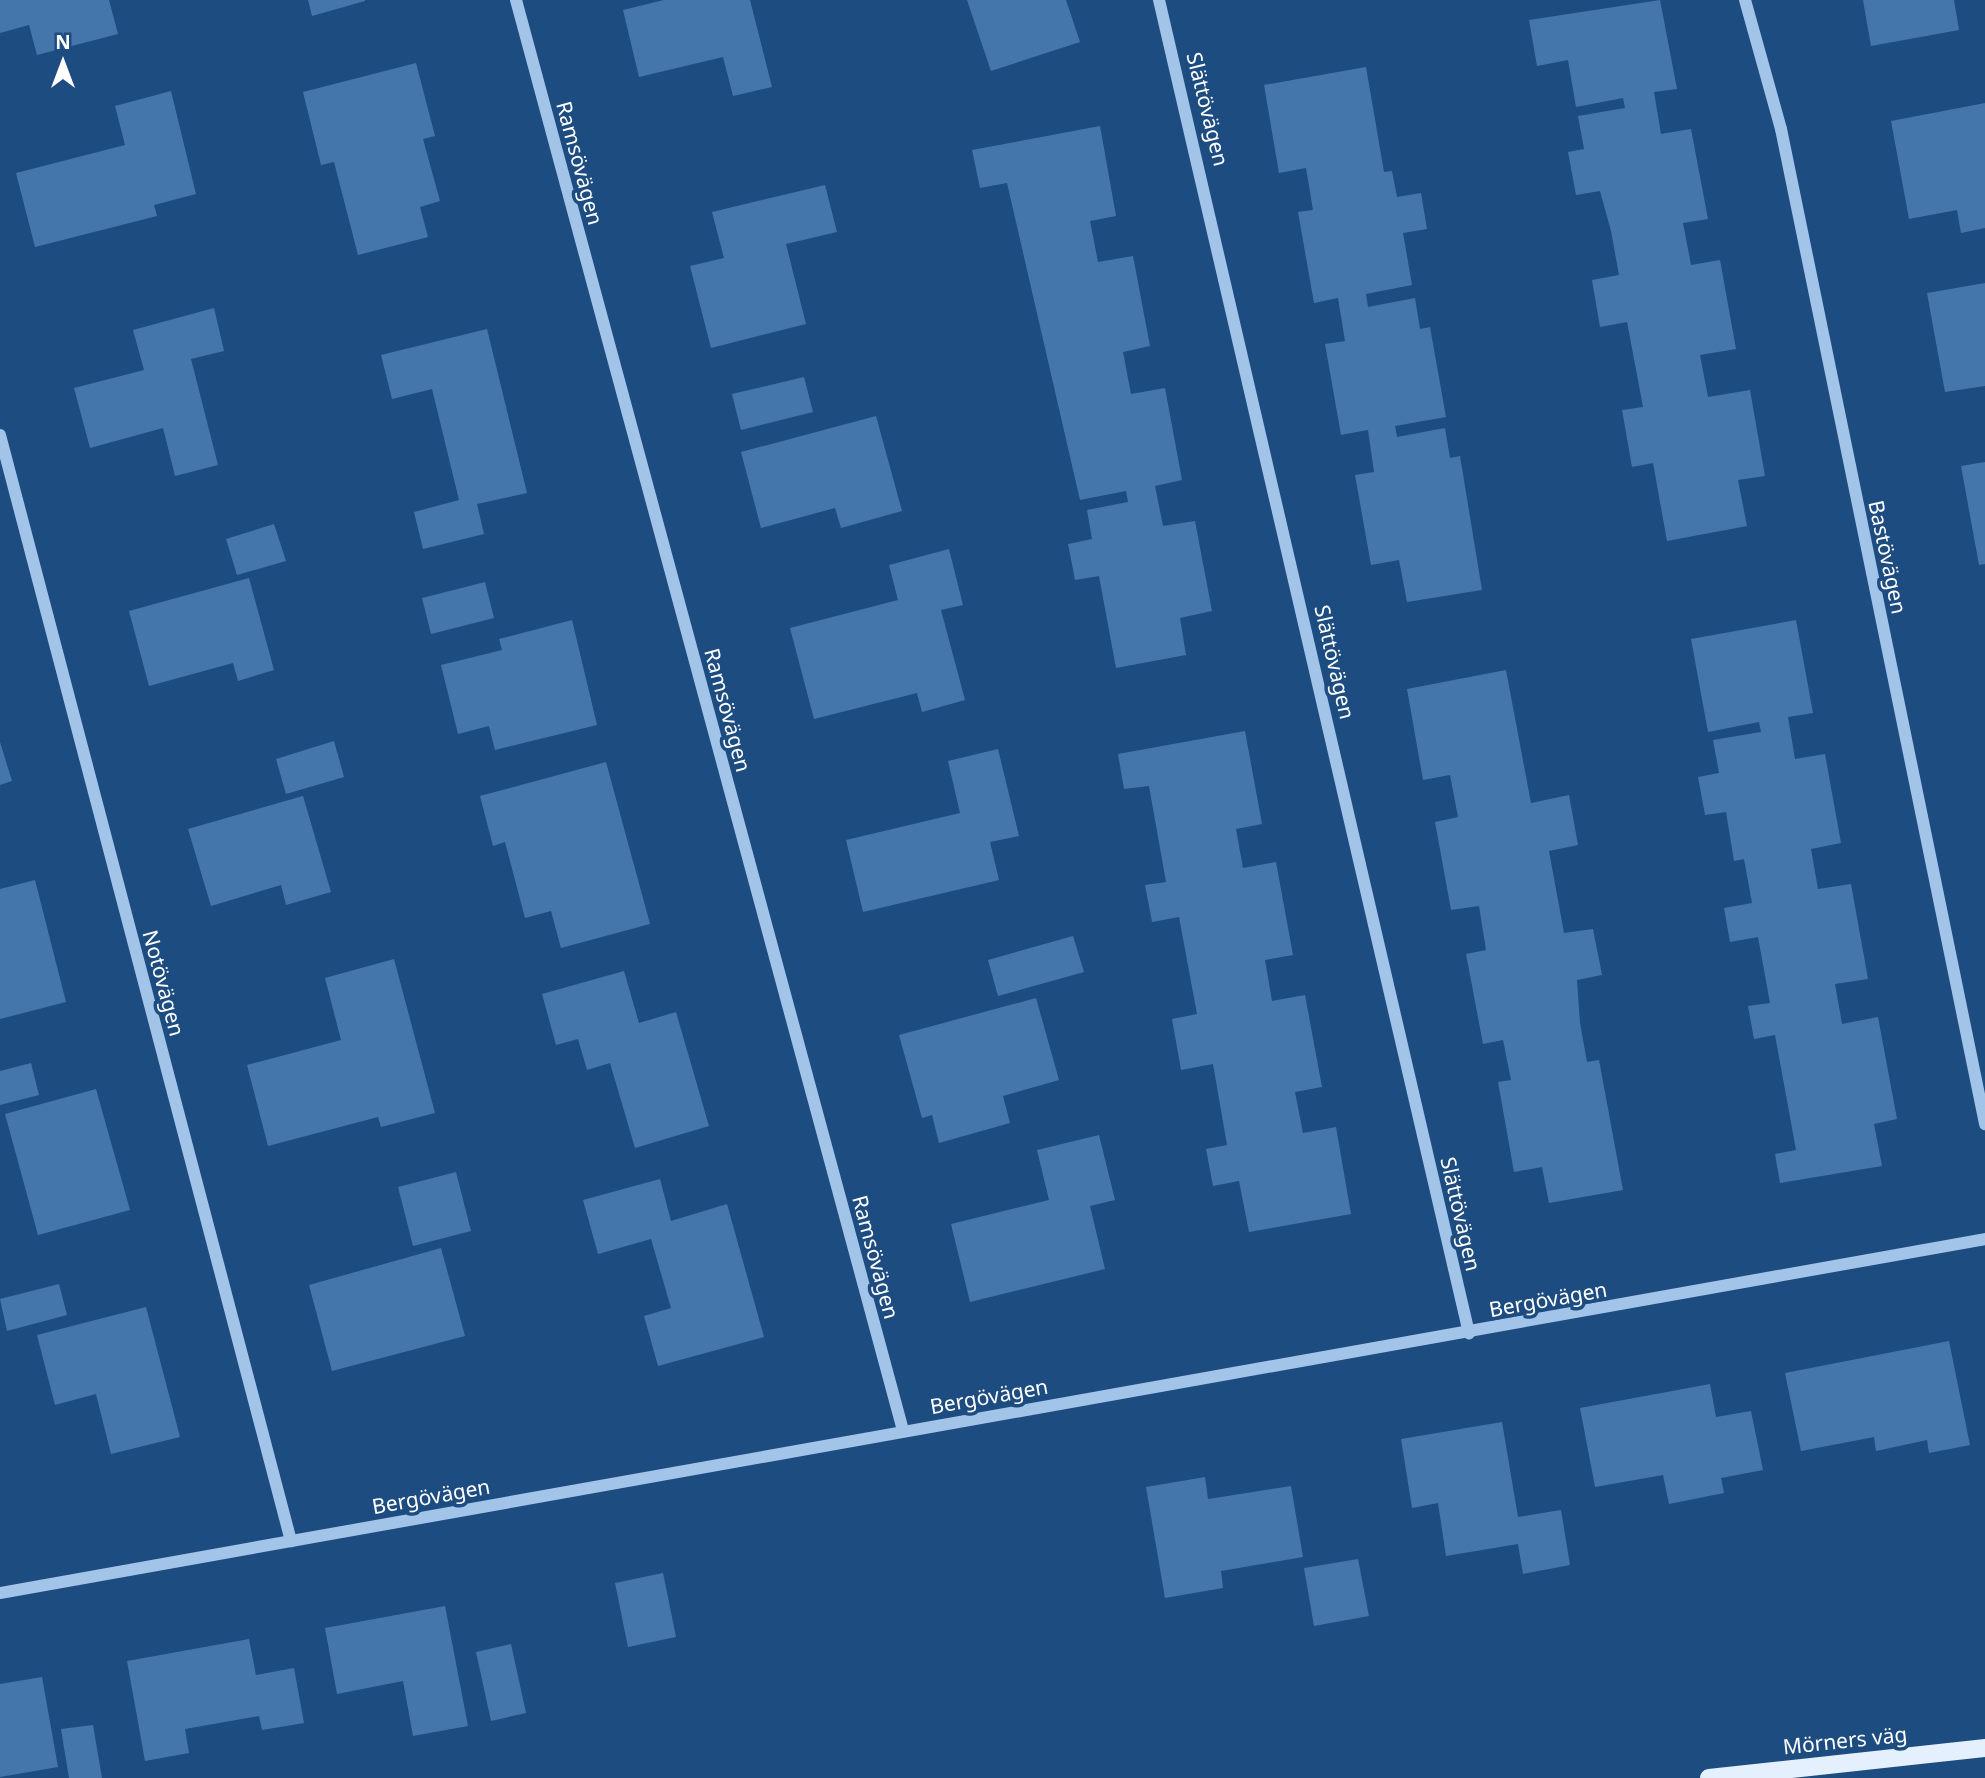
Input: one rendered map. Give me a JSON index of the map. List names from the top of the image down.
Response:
{
  "streets": {
    "main road": ["Mörners väg"],
    "street": [
      "Slättövägen",
      "Ramsövägen",
      "Bastövägen",
      "Notövägen",
      "Bergövägen"
    ]
  },
  "crossings": [
    ["Slättövägen", "Bergövägen"],
    ["Ramsövägen", "Bergövägen"],
    ["Notövägen", "Bergövägen"]
  ],
  "north": "top"
}
